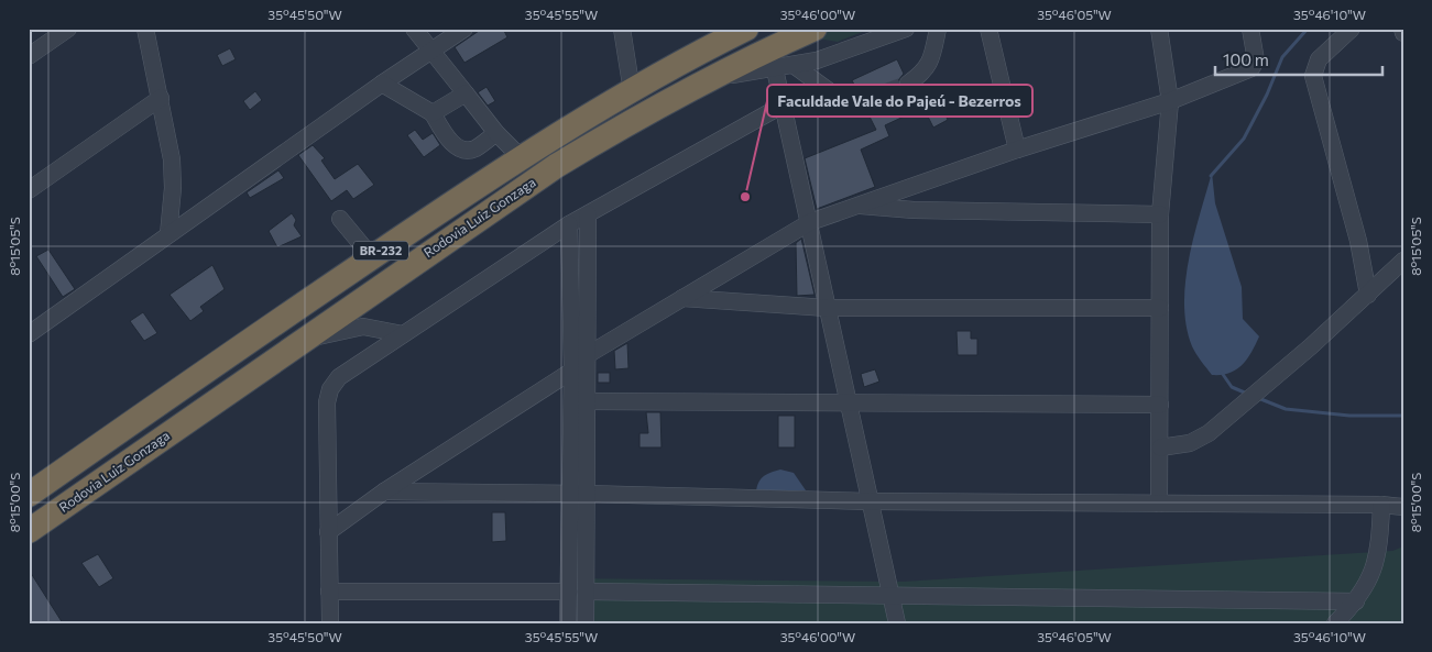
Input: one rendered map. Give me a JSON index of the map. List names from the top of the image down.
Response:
{
  "streets": {
    "highway": ["Rodovia Luiz Gonzaga", "BR-232"]
  },
  "places": ["Faculdade Vale do Pajeú - Bezerros"],
  "scale_bar": "100 m",
  "coordinates": [
    "35°45'50\"W",
    "35°45'55\"W",
    "35°46'00\"W",
    "35°46'05\"W",
    "35°46'10\"W",
    "8°15'05\"S",
    "8°15'00\"S"
  ]
}
